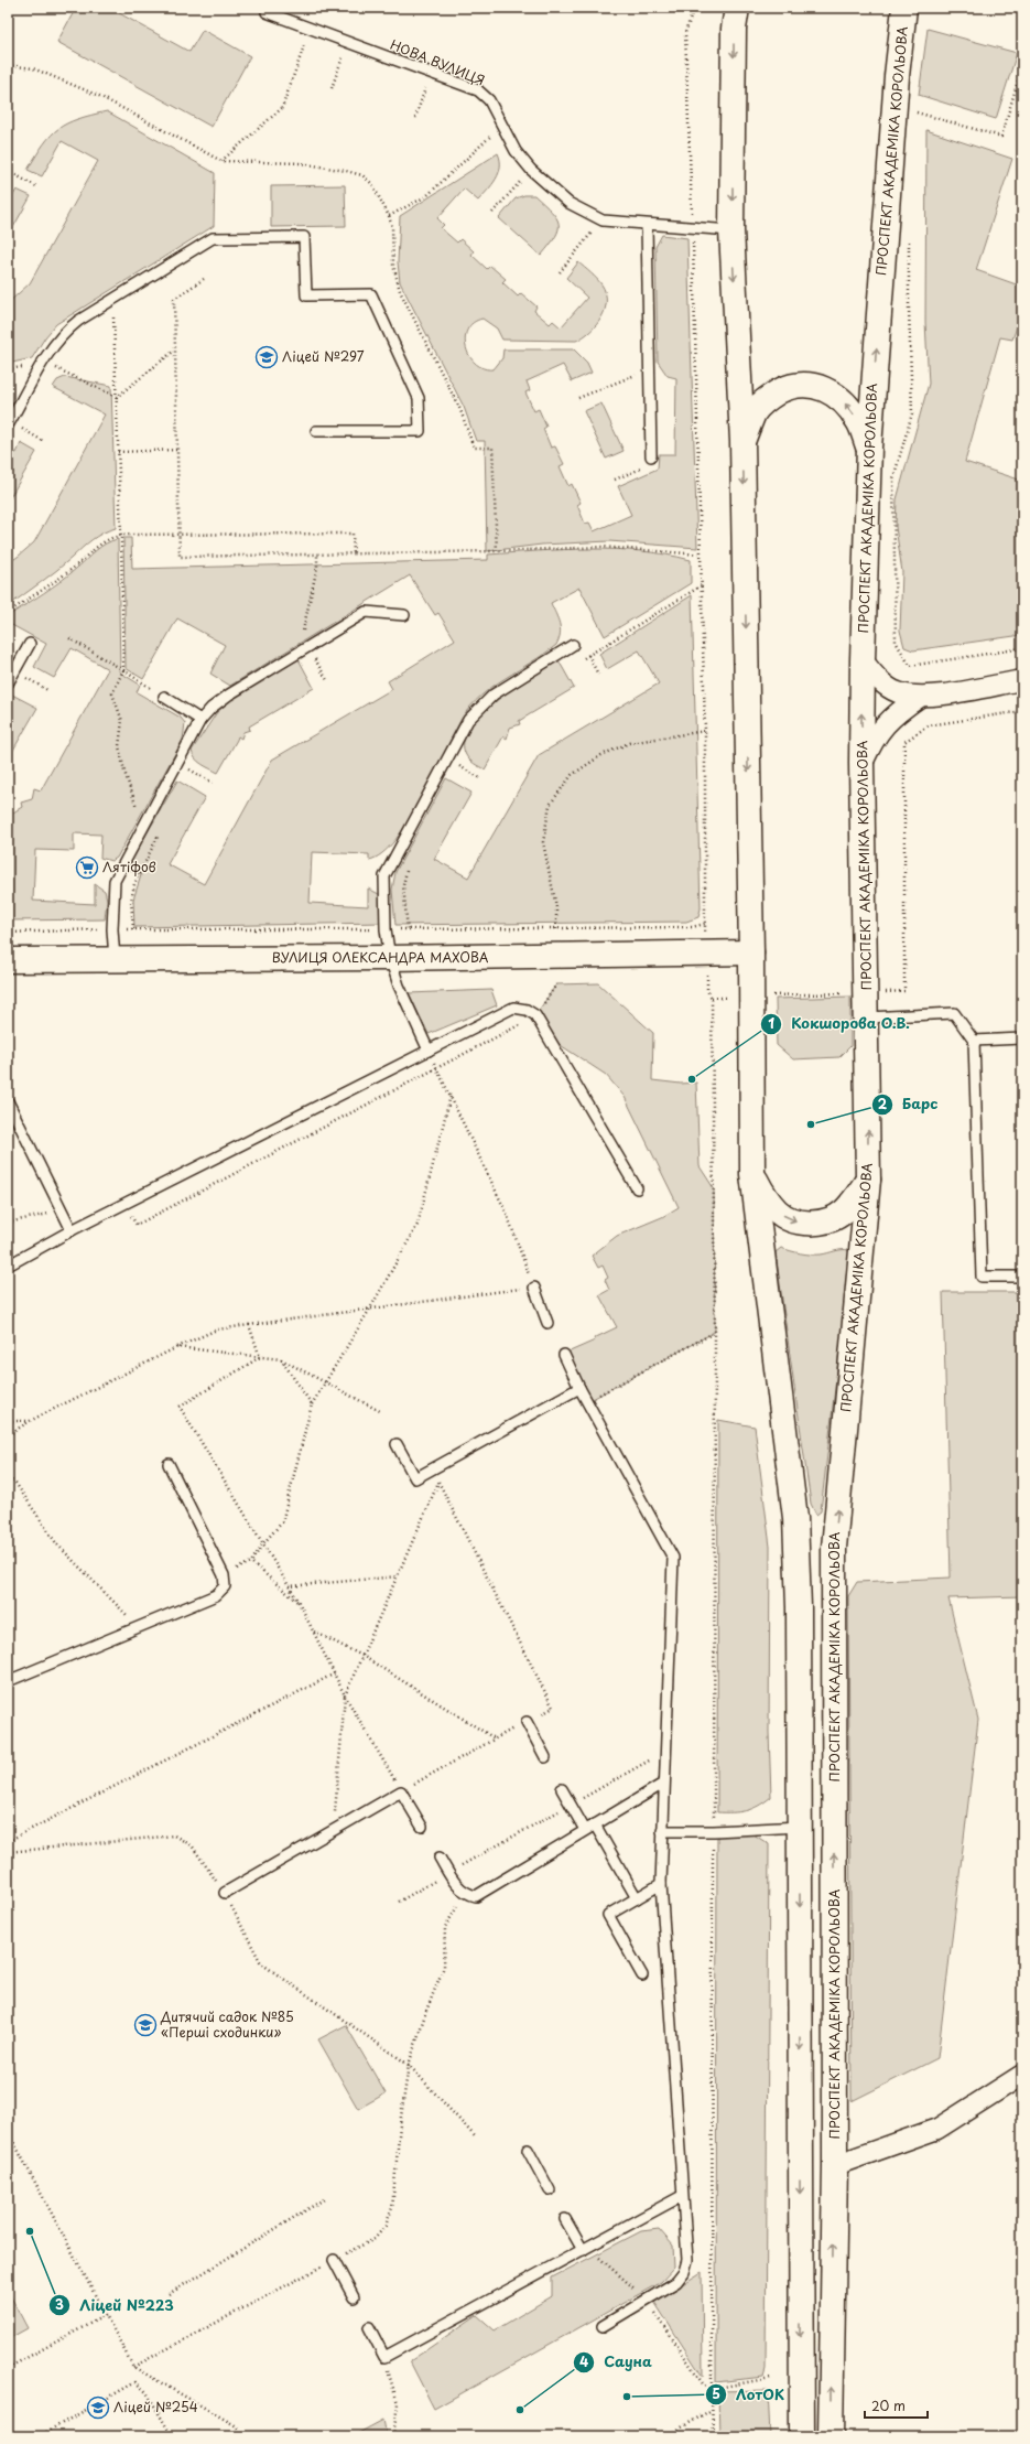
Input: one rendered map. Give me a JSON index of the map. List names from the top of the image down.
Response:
{
  "streets": {
    "main road": ["ПРОСПЕКТ АКАДЕМІКА КОРОЛЬОВА", "ВУЛИЦЯ ОЛЕКСАНДРА МАХОВА"],
    "lane": ["НОВА ВУЛИЦЯ"]
  },
  "places": {
    "school or university": ["Ліцей №297", "Дитячий садок №85 «Перші сходинки»", "Ліцей №254"],
    "supermarket": ["Лятіфов"],
    "other": [
      "Кокшорова О.В.",
      "Барс",
      "Ліцей №223",
      "ЛотОК",
      "Сауна"
    ]
  },
  "scale_bar": "20 m"
}
